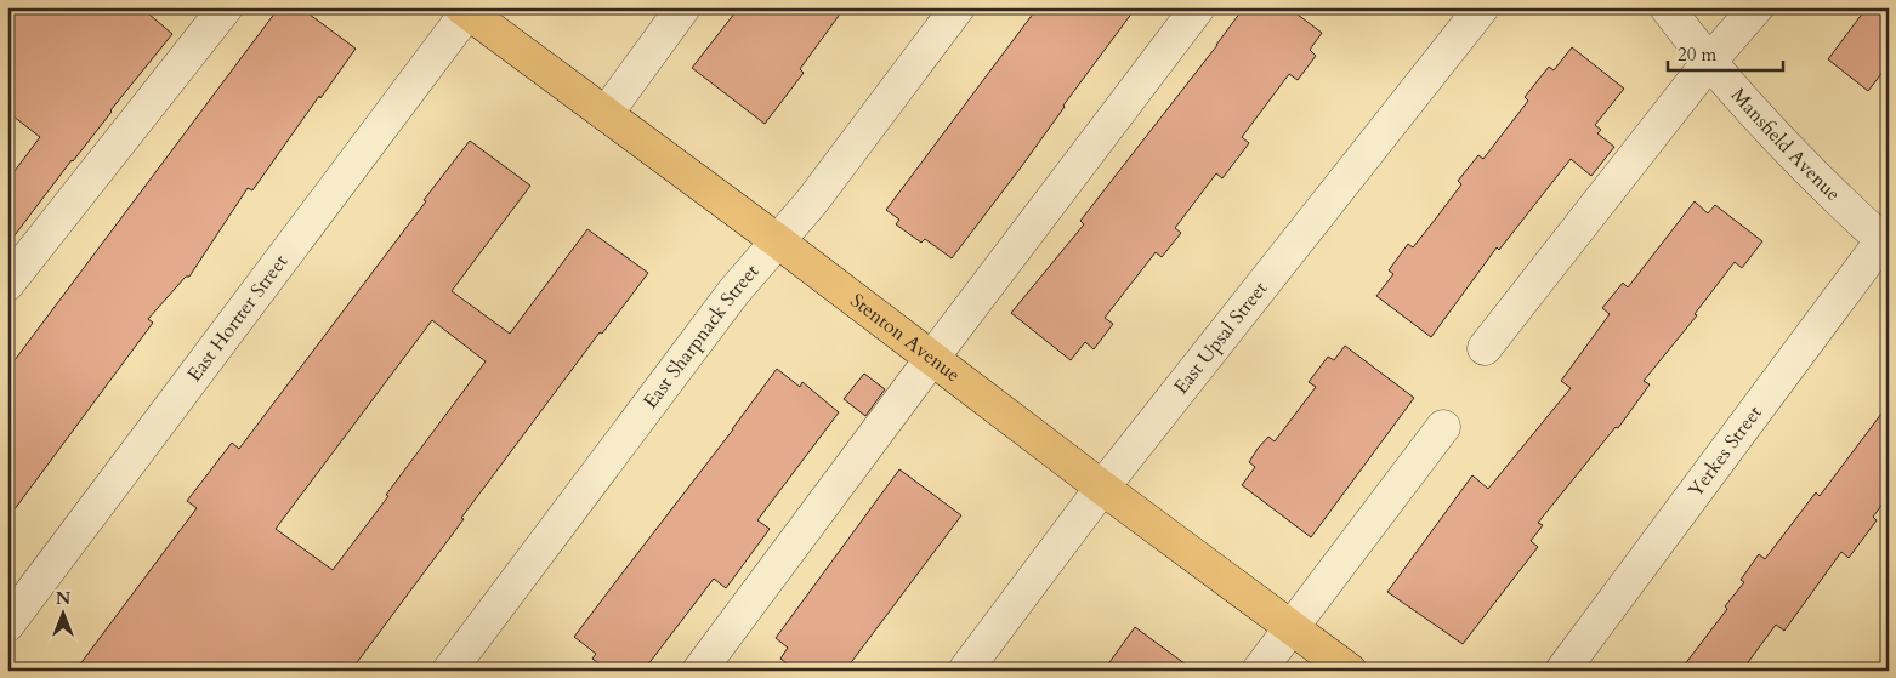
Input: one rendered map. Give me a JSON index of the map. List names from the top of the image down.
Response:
{
  "streets": {
    "main road": ["Stenton Avenue"],
    "street": [
      "Mansfield Avenue",
      "East Hortter Street",
      "East Sharpnack Street",
      "East Upsal Street",
      "Yerkes Street"
    ]
  },
  "crossings": [
    ["Mansfield Avenue", "Yerkes Street"],
    ["East Hortter Street", "Stenton Avenue"],
    ["East Sharpnack Street", "Stenton Avenue"],
    ["East Upsal Street", "Stenton Avenue"]
  ],
  "scale_bar": "20 m",
  "north": "top"
}
